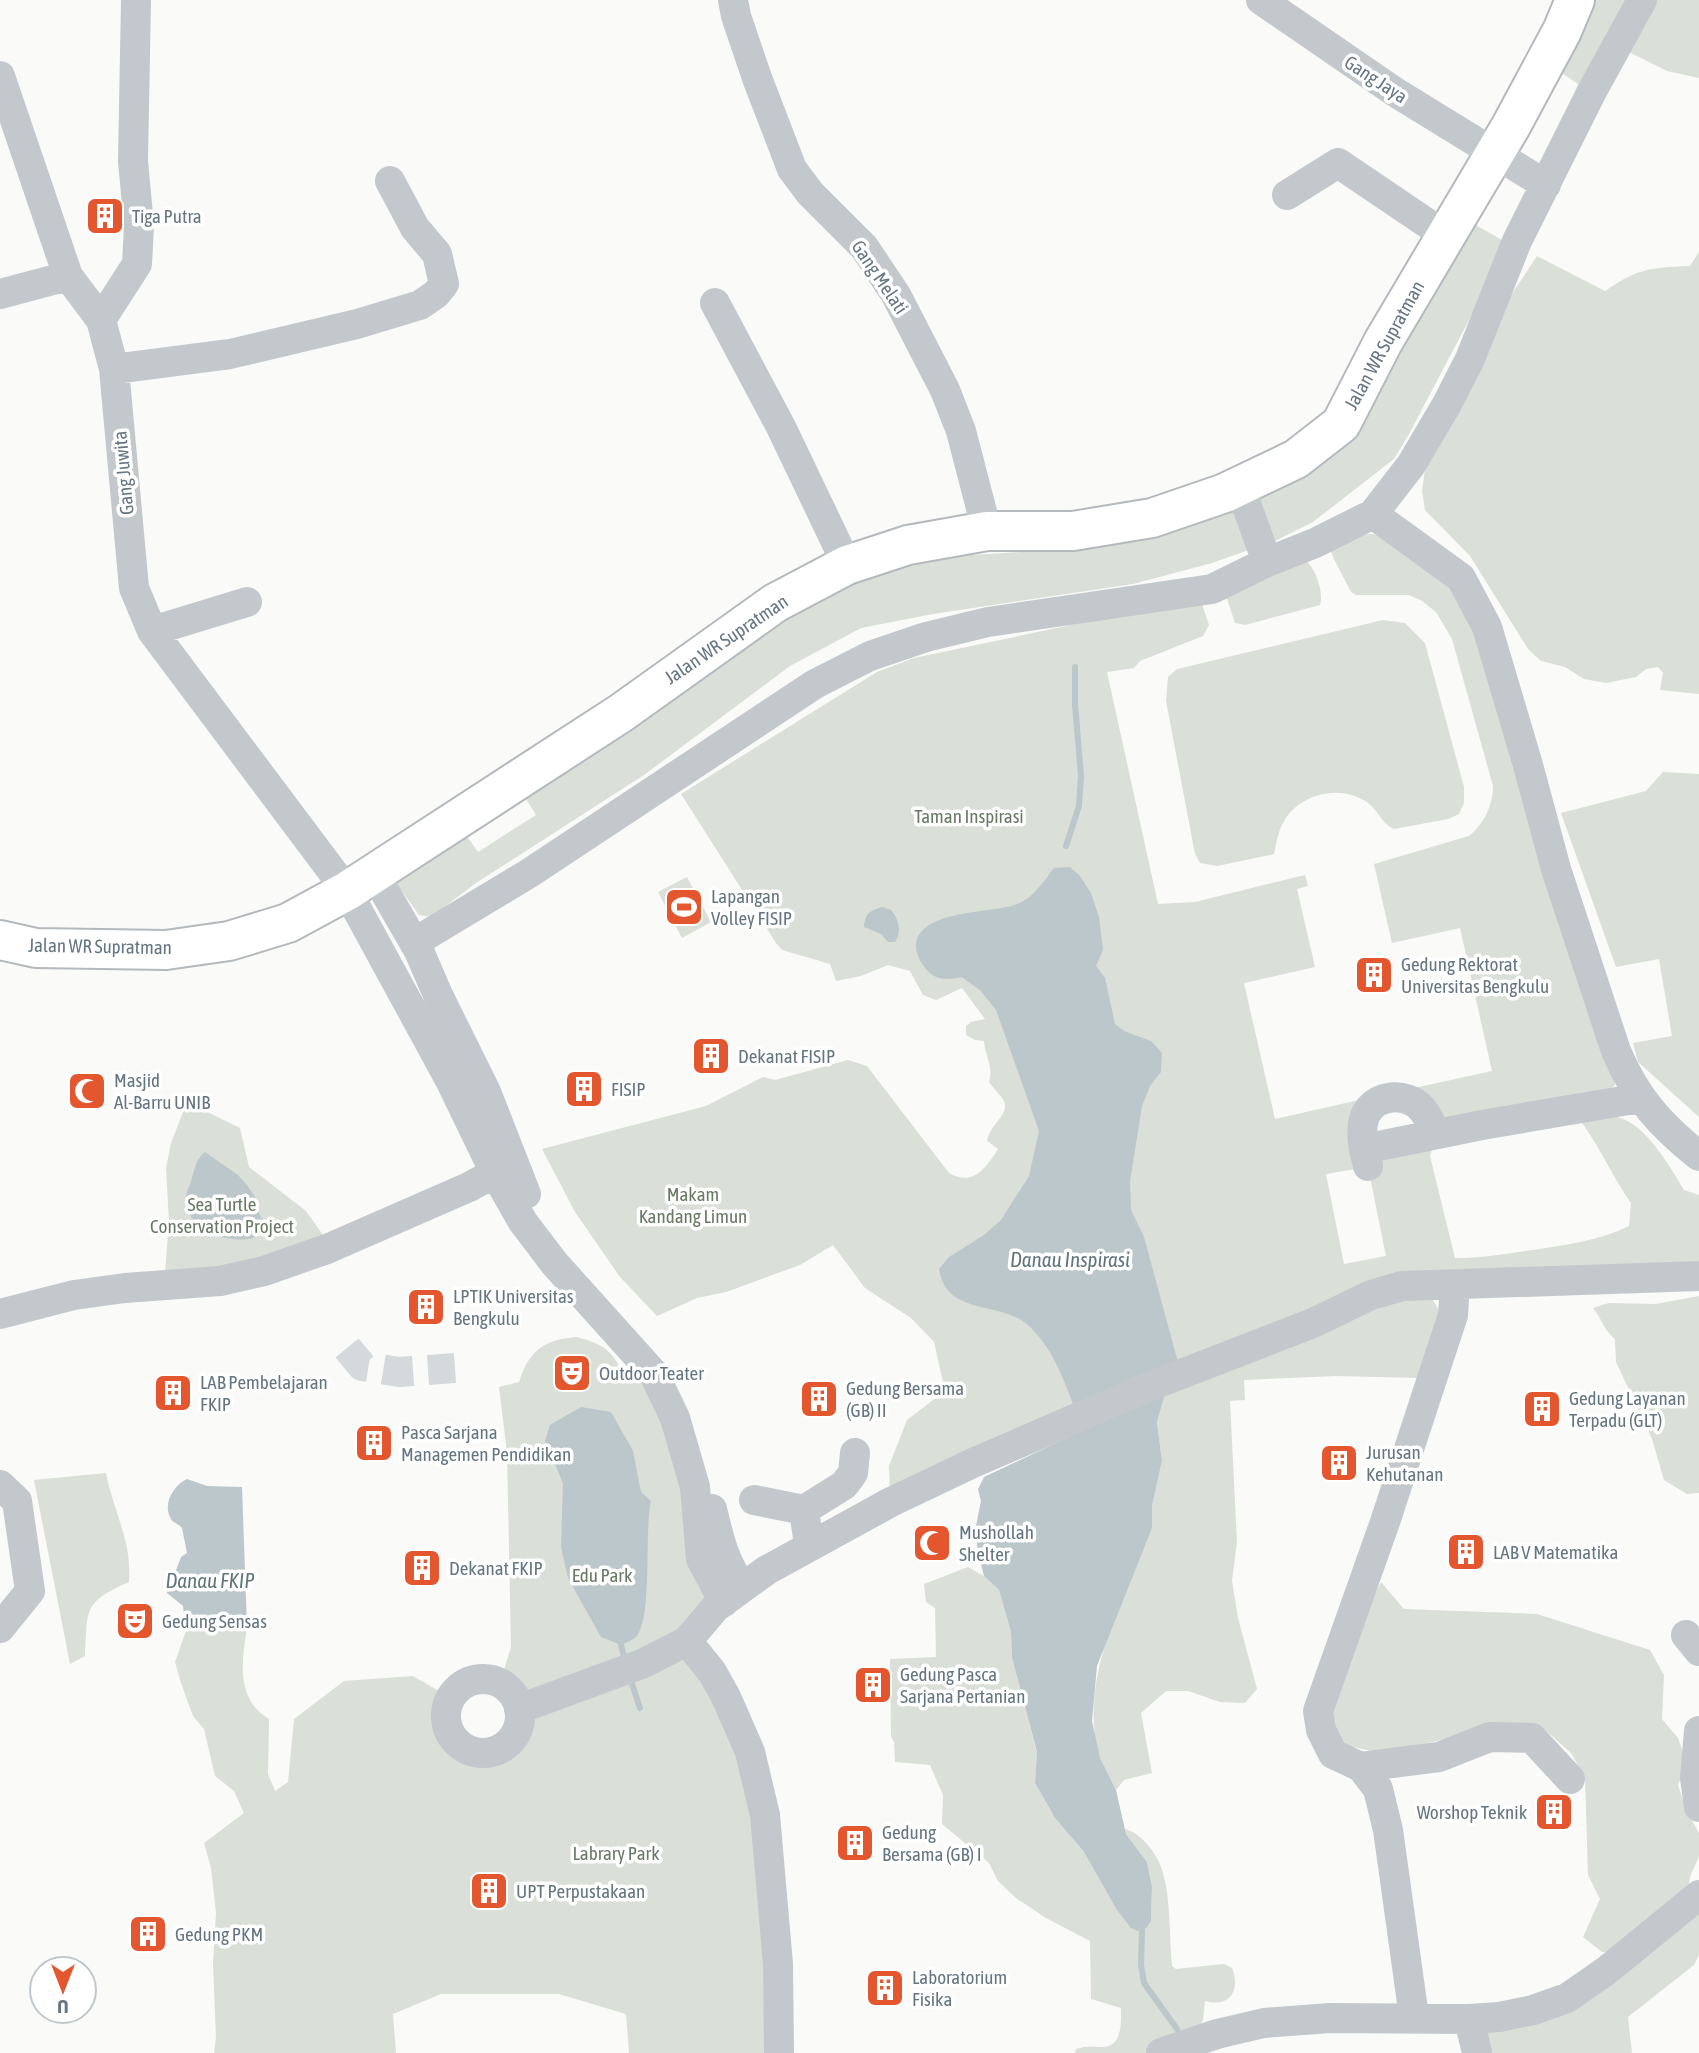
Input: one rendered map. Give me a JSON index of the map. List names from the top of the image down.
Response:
{
  "streets": {
    "highway": ["Jalan WR Supratman"],
    "street": ["Gang Jaya", "Gang Melati", "Gang Juwita"]
  },
  "crossings": [
    ["Gang Jaya", "Jalan WR Supratman"],
    ["Gang Melati", "Jalan WR Supratman"],
    ["Jalan WR Supratman", "Gang Juwita"]
  ],
  "water": ["Danau Inspirasi", "Danau FKIP"],
  "parks": [
    "Taman Inspirasi",
    "Makam Kandang Limun",
    "Sea Turtle Conservation Project",
    "Edu Park",
    "Labrary Park"
  ],
  "places": {
    "building": [
      "Tiga Putra",
      "Gedung Rektorat Universitas Bengkulu",
      "Dekanat FISIP",
      "FISIP",
      "LPTIK Universitas Bengkulu",
      "LAB Pembelajaran FKIP",
      "Gedung Bersama (GB) II",
      "Gedung Layanan Terpadu (GLT)",
      "Pasca Sarjana Managemen Pendidikan",
      "Jurusan Kehutanan",
      "LAB V Matematika",
      "Dekanat FKIP",
      "Gedung Pasca Sarjana Pertanian",
      "Worshop Teknik",
      "Gedung Bersama (GB) I",
      "UPT Perpustakaan",
      "Gedung PKM",
      "Laboratorium Fisika"
    ],
    "sports": ["Lapangan Volley FISIP"],
    "mosque": ["Masjid Al-Barru UNIB", "Mushollah Shelter"],
    "theatre": ["Outdoor Teater", "Gedung Sensas"]
  },
  "north": "bottom"
}
